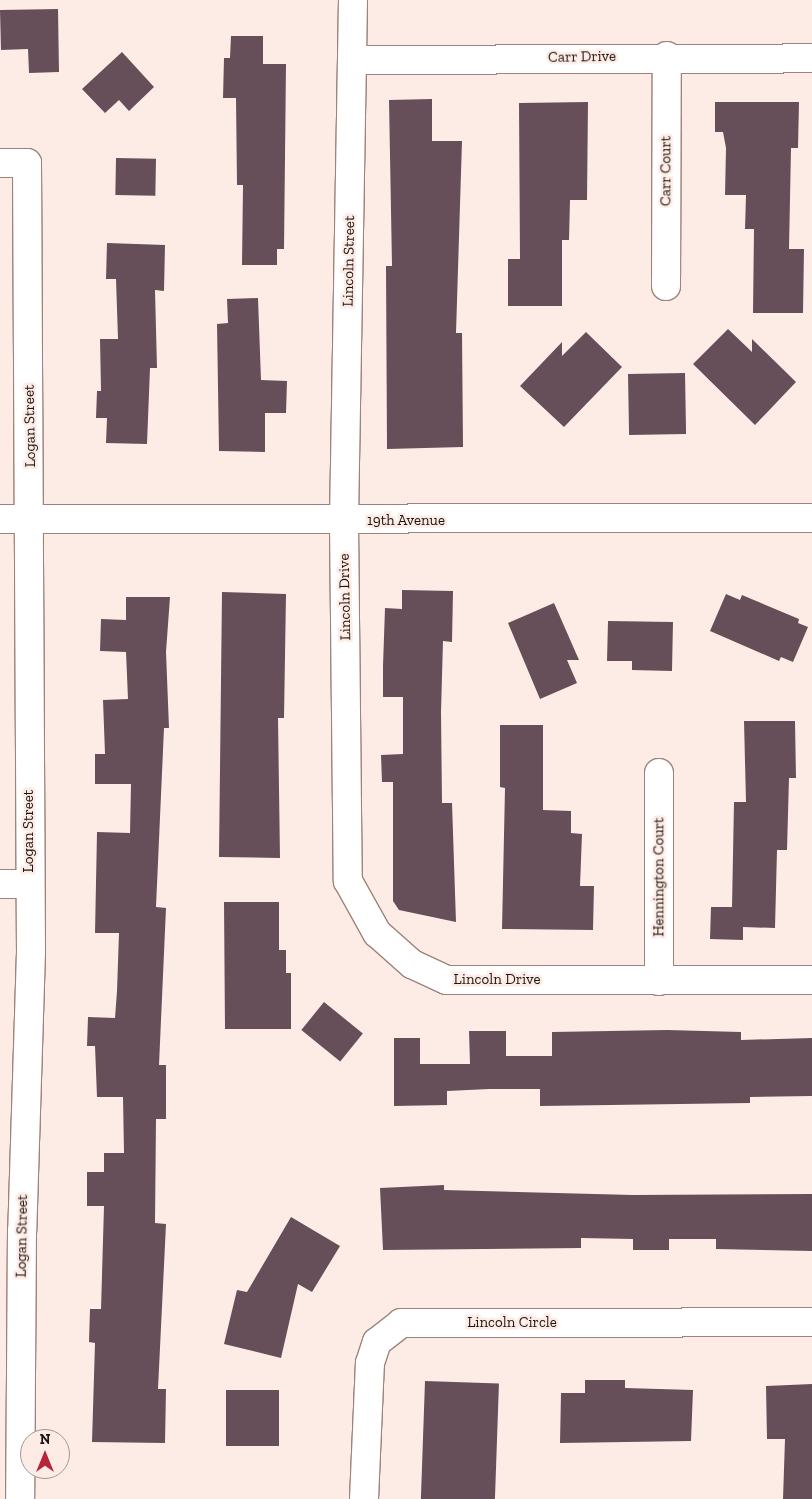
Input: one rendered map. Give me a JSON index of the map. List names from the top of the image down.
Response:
{
  "streets": {
    "street": [
      "Carr Drive",
      "Carr Court",
      "Lincoln Street",
      "Logan Street",
      "19th Avenue",
      "Lincoln Drive",
      "Hennington Court",
      "Lincoln Circle"
    ]
  },
  "crossings": [
    ["Carr Drive", "Carr Court"],
    ["Carr Drive", "Lincoln Street"],
    ["Lincoln Street", "19th Avenue"],
    ["Lincoln Street", "Lincoln Drive"],
    ["Logan Street", "19th Avenue"],
    ["19th Avenue", "Lincoln Drive"],
    ["Lincoln Drive", "Hennington Court"]
  ],
  "north": "top"
}
